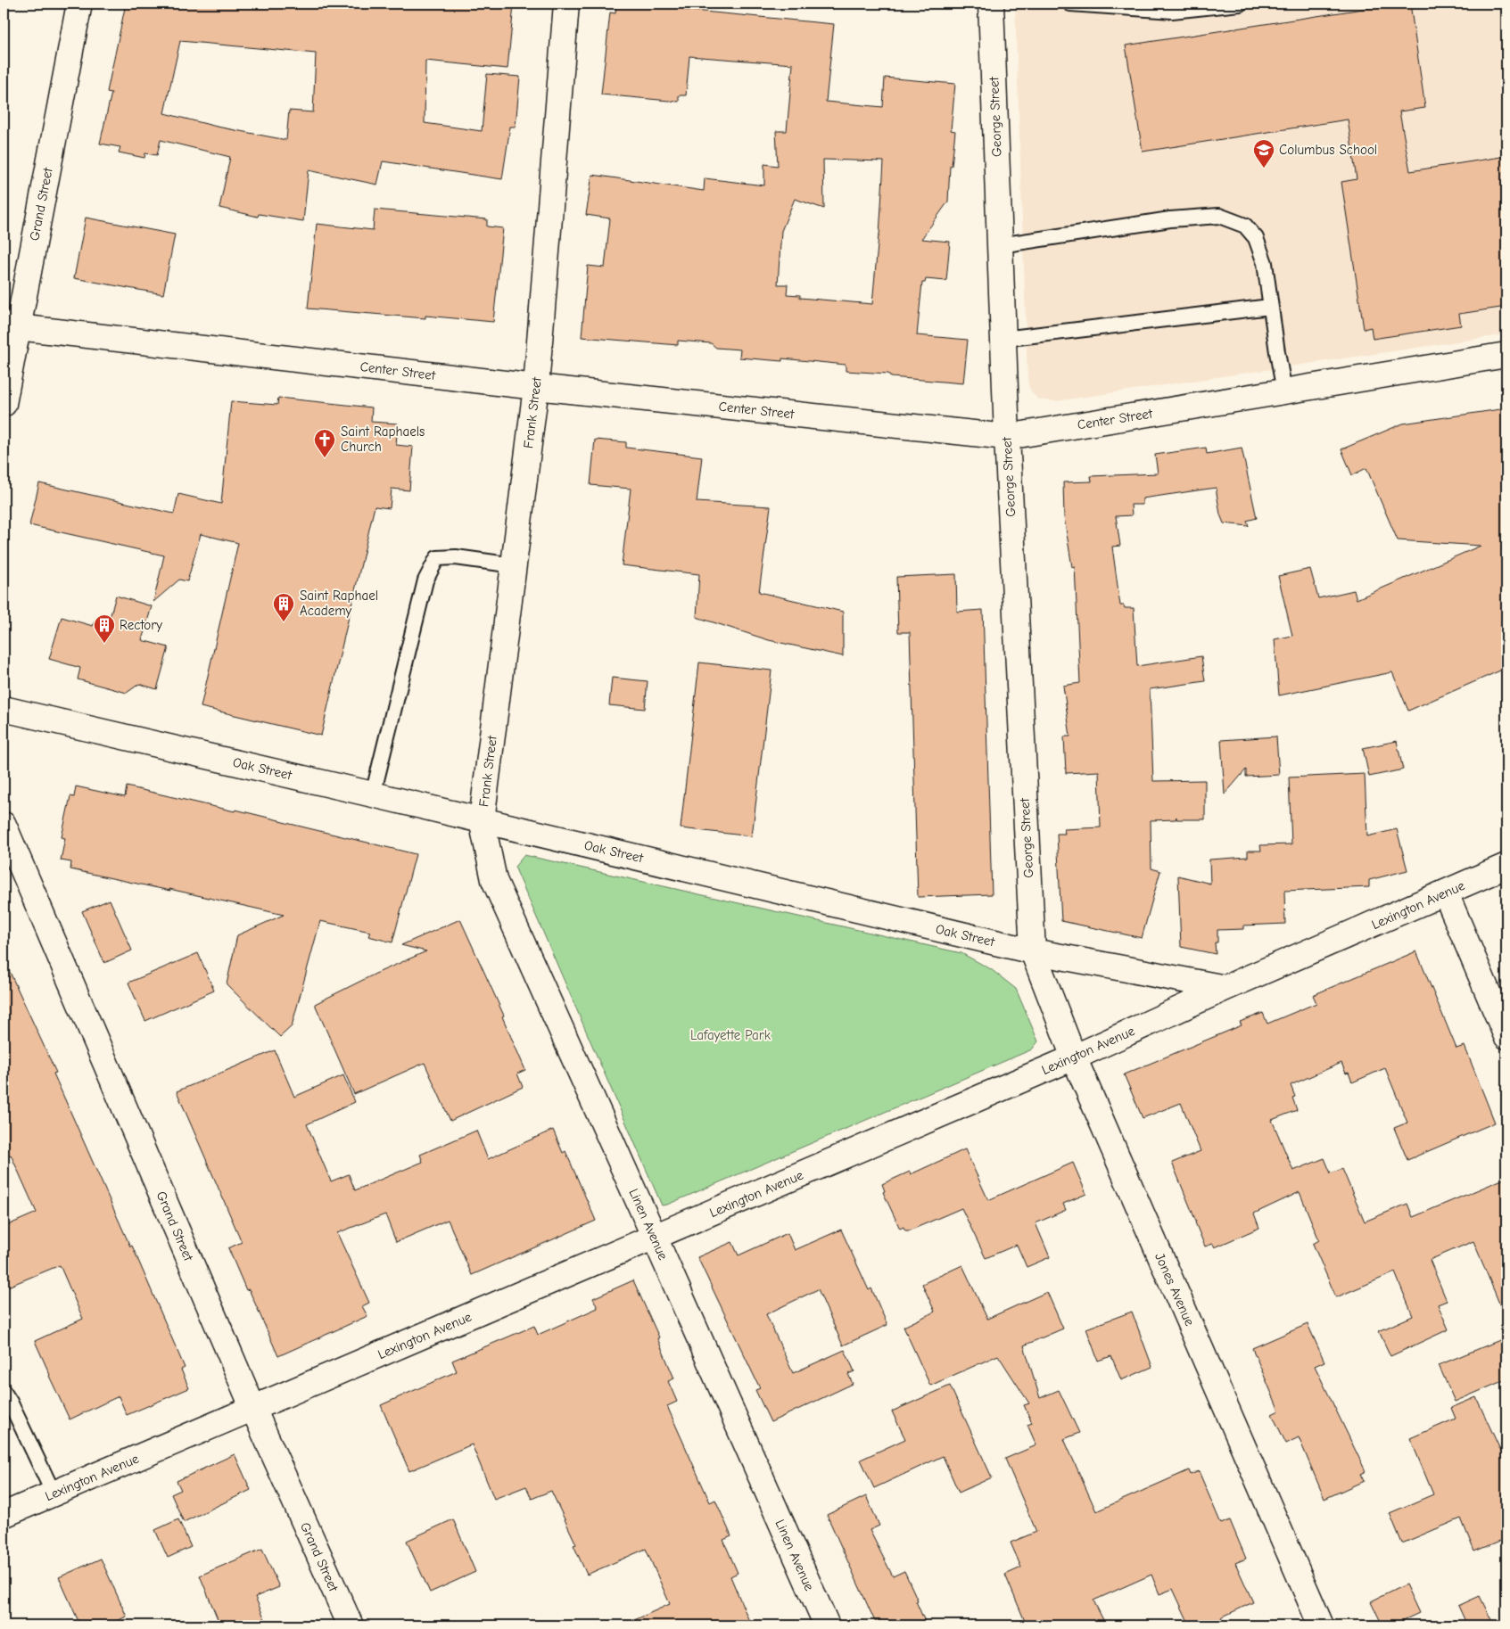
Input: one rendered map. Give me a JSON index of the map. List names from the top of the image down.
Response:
{
  "streets": {
    "street": [
      "George Street",
      "Grand Street",
      "Center Street",
      "Frank Street",
      "Oak Street",
      "Lexington Avenue",
      "Linen Avenue",
      "Jones Avenue"
    ]
  },
  "crossings": [
    ["George Street", "Center Street"],
    ["George Street", "Oak Street"],
    ["George Street", "Jones Avenue"],
    ["Grand Street", "Center Street"],
    ["Grand Street", "Lexington Avenue"],
    ["Center Street", "Frank Street"],
    ["Frank Street", "Oak Street"],
    ["Frank Street", "Linen Avenue"],
    ["Oak Street", "Lexington Avenue"],
    ["Oak Street", "Linen Avenue"],
    ["Oak Street", "Jones Avenue"],
    ["Lexington Avenue", "Linen Avenue"],
    ["Lexington Avenue", "Jones Avenue"]
  ],
  "parks": ["Lafayette Park"],
  "places": {
    "school or university": ["Columbus School"],
    "church": ["Saint Raphaels Church"],
    "building": ["Saint Raphael Academy", "Rectory"]
  }
}
